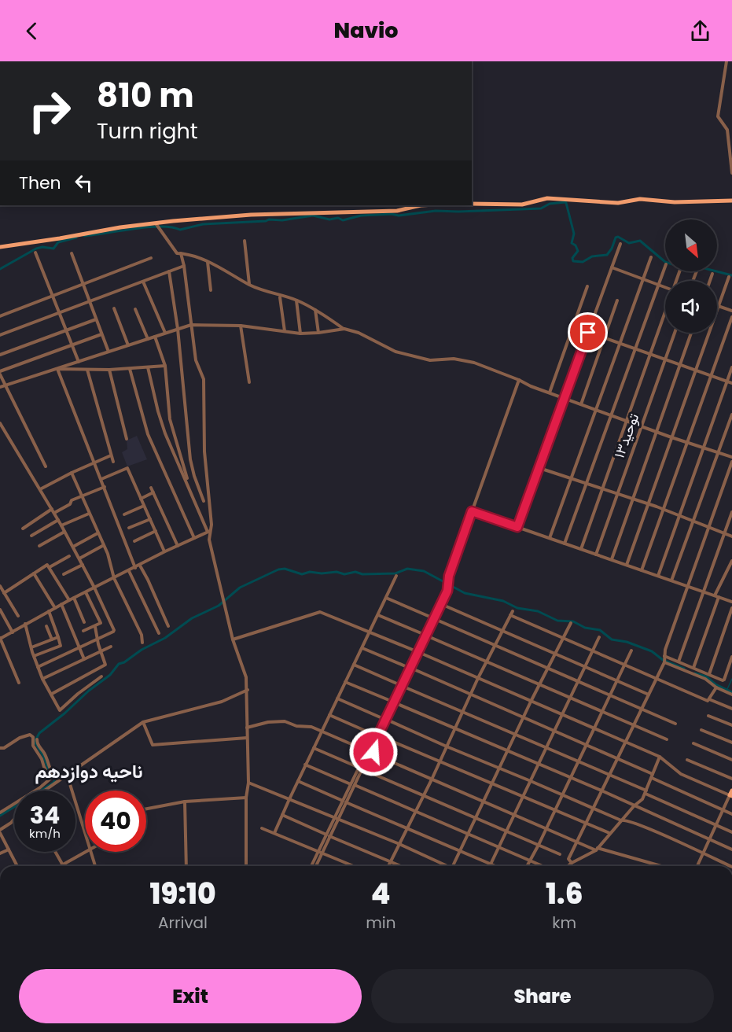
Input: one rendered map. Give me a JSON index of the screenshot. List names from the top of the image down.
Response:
{
  "streets": {
    "street": ["توحید۱۳"]
  },
  "districts": ["ناحیه دوازدهم"],
  "north": "bottom right",
  "page": {
    "header": "Navio",
    "turn": ["810 m", "Turn right"],
    "then": "Then",
    "speed": "34 km/h",
    "limit": "40",
    "eta": [
      "19:10",
      "Arrival",
      "4",
      "min",
      "1.6",
      "km"
    ],
    "buttons": ["Exit", "Share"]
  }
}
